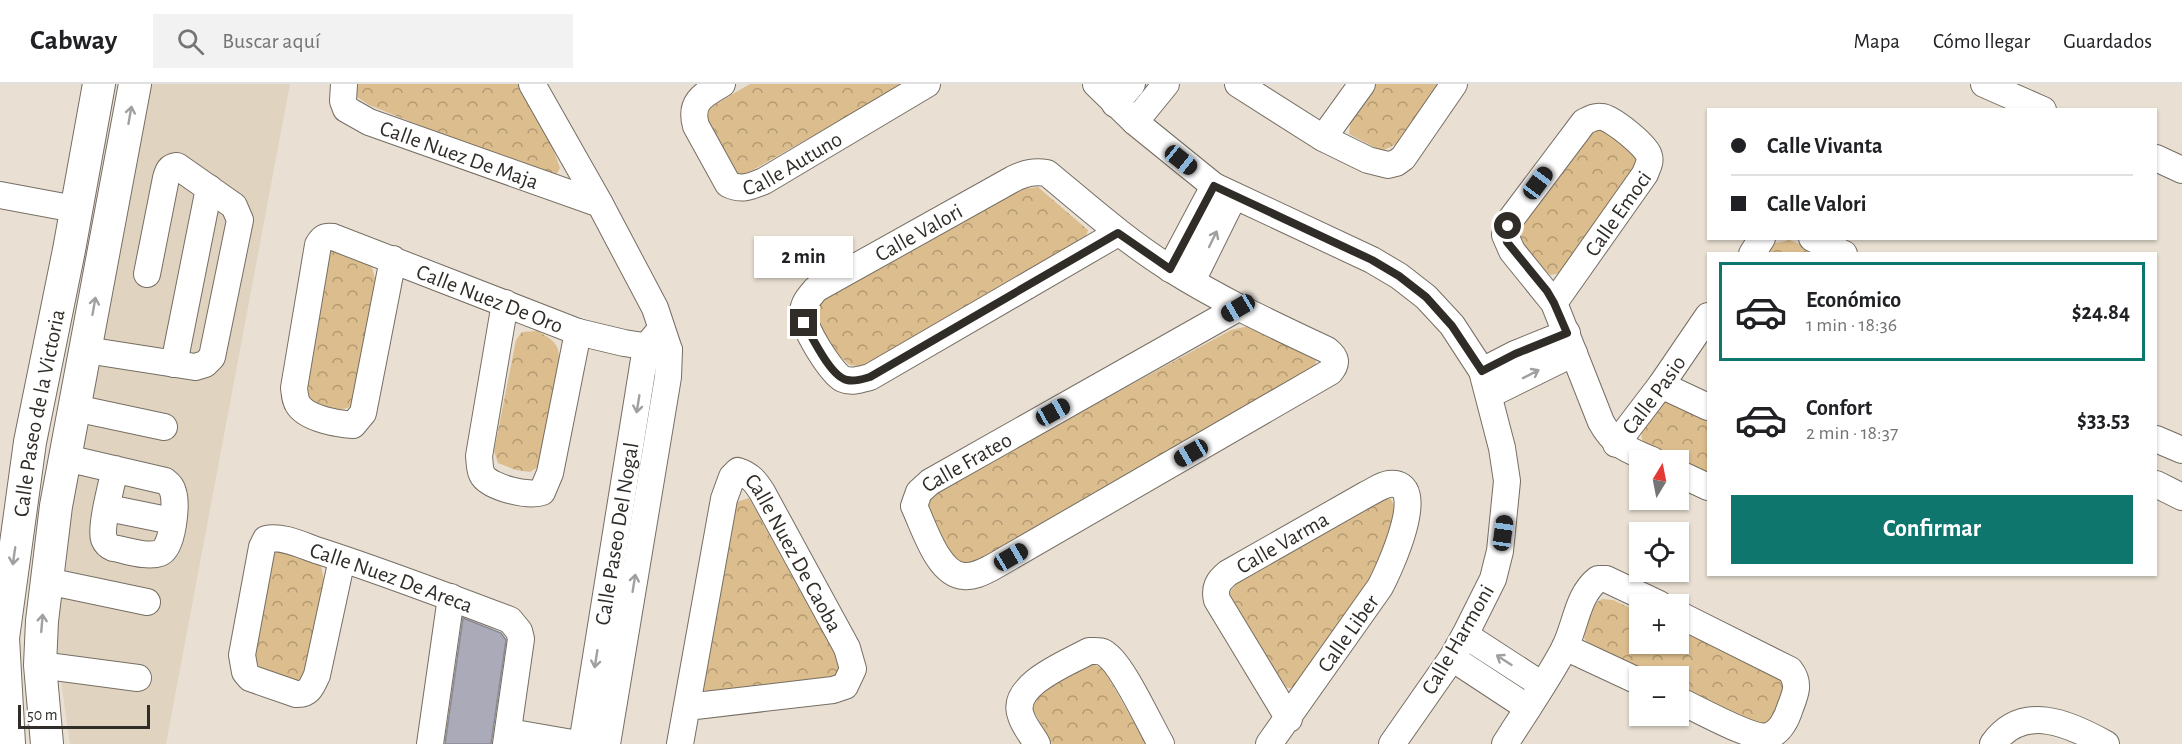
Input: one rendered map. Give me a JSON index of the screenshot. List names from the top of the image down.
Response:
{
  "streets": {
    "main road": ["Calle Paseo de la Victoria"],
    "street": [
      "Calle Nuez De Maja",
      "Calle Autuno",
      "Calle Emoci",
      "Calle Valori",
      "Calle Nuez De Oro",
      "Calle Pasio",
      "Calle Frateo",
      "Calle Paseo Del Nogal",
      "Calle Varma",
      "Calle Nuez De Caoba",
      "Calle Nuez De Areca",
      "Calle Liber",
      "Calle Harmoni"
    ]
  },
  "crossings": [
    ["Calle Nuez De Maja", "Calle Paseo Del Nogal"],
    ["Calle Nuez De Oro", "Calle Paseo Del Nogal"],
    ["Calle Varma", "Calle Liber"]
  ],
  "scale_bar": "50 m",
  "north": "top",
  "page": {
    "header": "Cabway",
    "search": "Buscar aquí",
    "nav": ["Mapa", "Cómo llegar", "Guardados"],
    "banner": ["Calle Vivanta", "Calle Valori"],
    "bubble": "2 min",
    "list": [
      {
        "name": "Económico",
        "note": "1 min · 18:36",
        "value": "$24.84"
      },
      {
        "name": "Confort",
        "note": "2 min · 18:37",
        "value": "$33.53"
      }
    ],
    "map_buttons": ["+", "−"],
    "buttons": "Confirmar",
    "scale": "50 m"
  }
}
